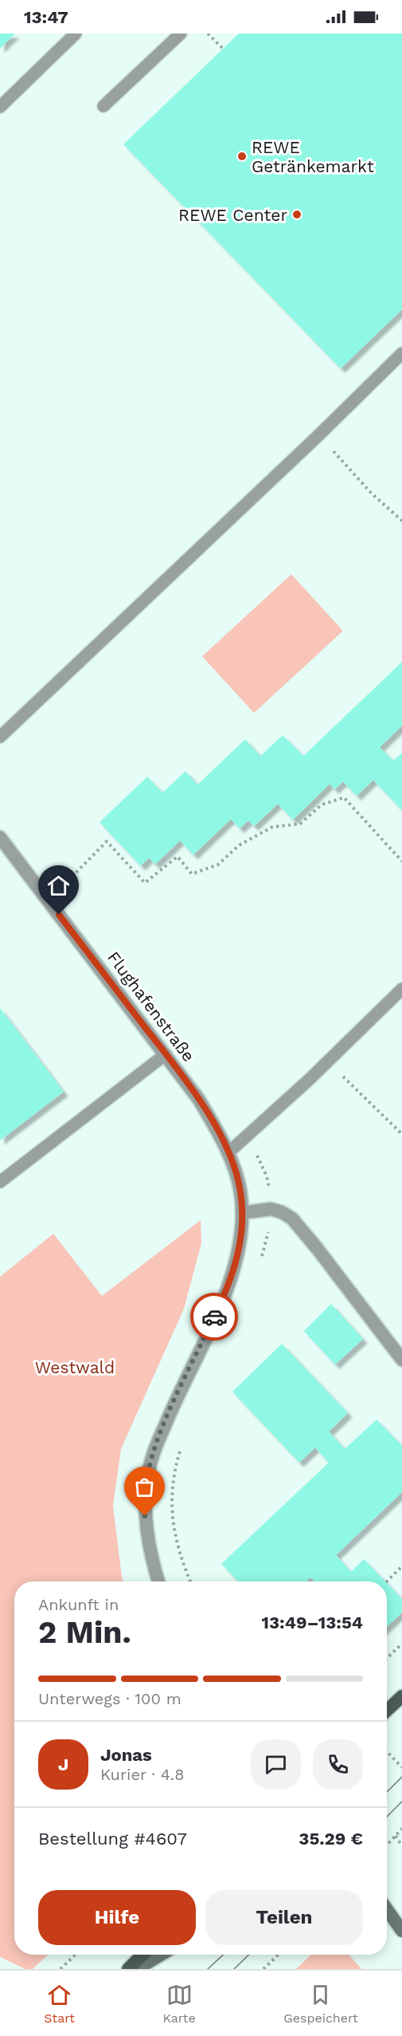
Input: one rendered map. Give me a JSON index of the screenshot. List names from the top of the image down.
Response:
{
  "streets": {
    "street": ["Flughafenstraße"]
  },
  "parks": ["Westwald"],
  "places": ["REWE Getränkemarkt", "REWE Center"],
  "page": {
    "status": "13:47",
    "heading": ["2 Min.", "Ankunft in", "13:49–13:54"],
    "panel": [
      "Jonas",
      "Kurier · 4.8",
      "Bestellung #4607",
      "35.29 €"
    ],
    "bar": "Unterwegs · 100 m",
    "round": "J",
    "buttons": ["Hilfe", "Teilen"],
    "tabs": ["Start", "Karte", "Gespeichert"]
  }
}
